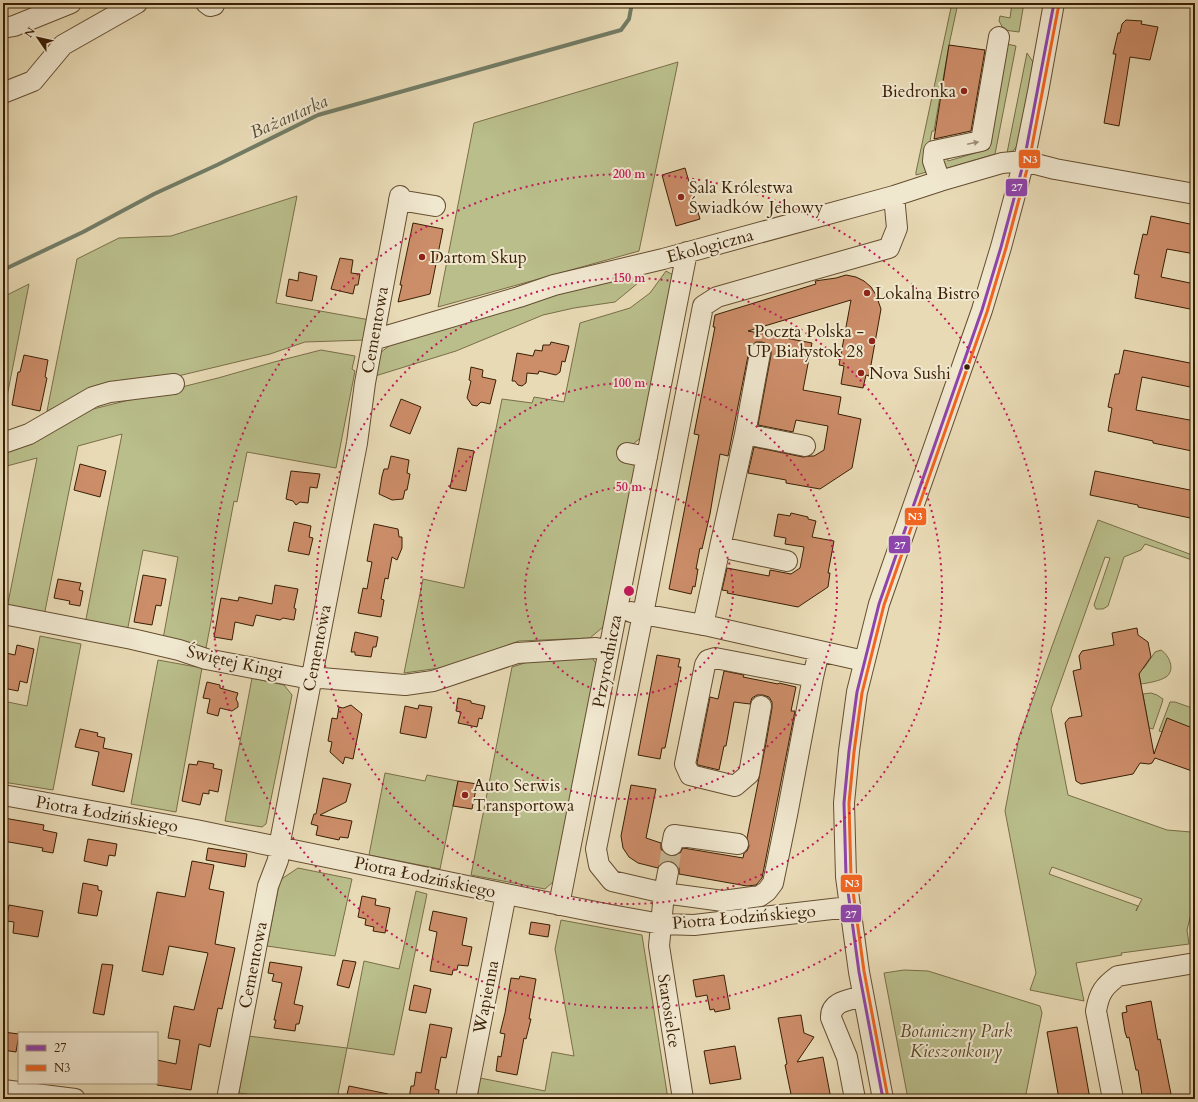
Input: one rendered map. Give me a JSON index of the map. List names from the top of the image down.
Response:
{
  "streets": {
    "street": [
      "Ekologiczna",
      "Cementowa",
      "Przyrodnicza",
      "Świętej Kingi",
      "Piotra Łodzińskiego",
      "Wapienna",
      "Starosielce"
    ]
  },
  "crossings": [
    ["Ekologiczna", "Cementowa"],
    ["Ekologiczna", "Przyrodnicza"],
    ["Cementowa", "Świętej Kingi"],
    ["Cementowa", "Piotra Łodzińskiego"],
    ["Przyrodnicza", "Świętej Kingi"],
    ["Przyrodnicza", "Piotra Łodzińskiego"],
    ["Piotra Łodzińskiego", "Wapienna"],
    ["Piotra Łodzińskiego", "Starosielce"]
  ],
  "water": ["Bażantarka"],
  "parks": ["Botaniczny Park Kieszonkowy"],
  "places": [
    "Biedronka",
    "Sala Królestwa Świadków Jehowy",
    "Dartom Skup",
    "Lokalna Bistro",
    "Poczta Polska - UP Białystok 28",
    "Nova Sushi",
    "Auto Serwis Transportowa"
  ],
  "lines": ["transit line 27", "transit line N3"],
  "legend": ["27", "N3"],
  "north": "top left",
  "rings": [
    "200 m",
    "150 m",
    "100 m",
    "50 m"
  ]
}
